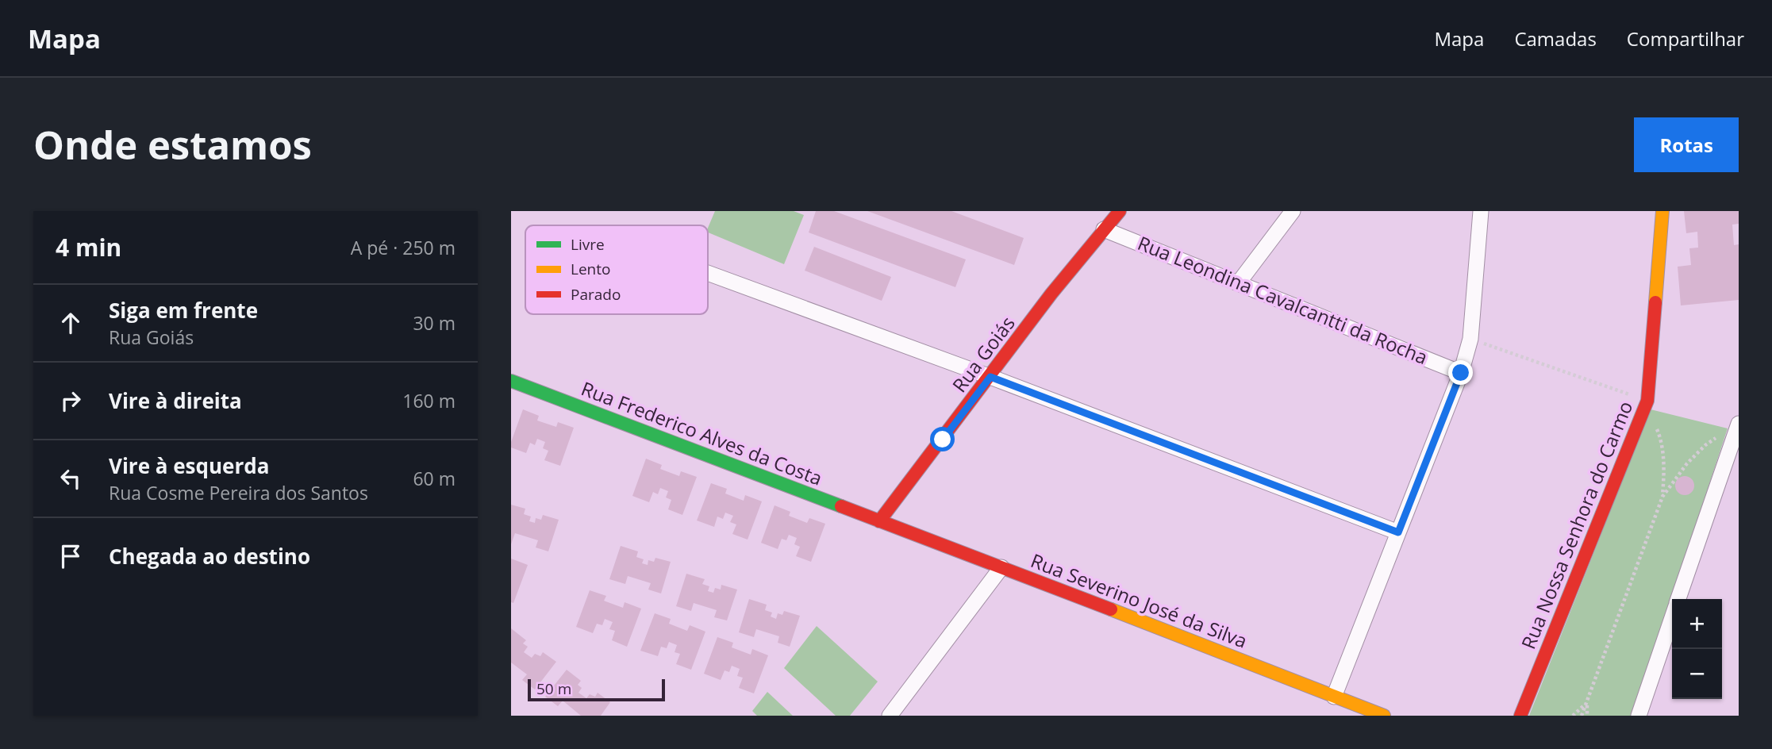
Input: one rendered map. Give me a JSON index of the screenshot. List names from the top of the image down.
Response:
{
  "streets": {
    "main road": [
      "Rua Goiás",
      "Rua Frederico Alves da Costa",
      "Rua Nossa Senhora do Carmo",
      "Rua Severino José da Silva"
    ],
    "street": ["Rua Leondina Cavalcantti da Rocha"]
  },
  "crossings": [
    ["Rua Leondina Cavalcantti da Rocha", "Rua Goiás"],
    ["Rua Goiás", "Rua Frederico Alves da Costa"],
    ["Rua Goiás", "Rua Severino José da Silva"],
    ["Rua Frederico Alves da Costa", "Rua Severino José da Silva"]
  ],
  "legend": ["Livre", "Lento", "Parado"],
  "scale_bar": "50 m",
  "page": {
    "header": "Mapa",
    "nav": ["Mapa", "Camadas", "Compartilhar"],
    "buttons": "Rotas",
    "title": "Onde estamos",
    "heading": ["4 min", "A pé · 250 m"],
    "list": [
      ["Siga em frente", "Rua Goiás", "30 m"],
      ["Vire à direita", "160 m"],
      ["Vire à esquerda", "Rua Cosme Pereira dos Santos", "60 m"],
      "Chegada ao destino"
    ],
    "map_buttons": ["+", "−"],
    "scale": "50 m"
  }
}
